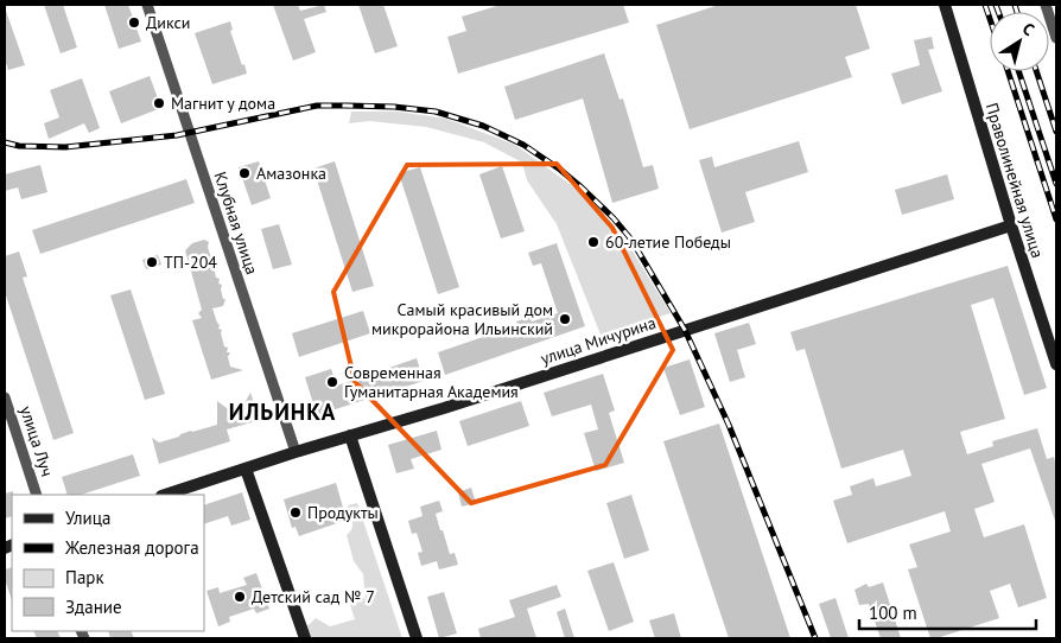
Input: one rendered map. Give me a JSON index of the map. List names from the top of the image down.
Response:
{
  "streets": {
    "main road": ["Праволинейная улица", "улица Мичурина"],
    "street": ["Клубная улица", "улица Луч"]
  },
  "crossings": [
    ["Праволинейная улица", "улица Мичурина"],
    ["Клубная улица", "улица Мичурина"]
  ],
  "districts": ["ИЛЬИНКА"],
  "places": [
    "Дикси",
    "Магнит у дома",
    "Амазонка",
    "60-летие Победы",
    "ТП-204",
    "Самый красивый дом микрорайона Ильинский",
    "Современная Гуманитарная Академия",
    "Продукты",
    "Детский сад № 7"
  ],
  "legend": [
    "Улица",
    "Железная дорога",
    "Парк",
    "Здание"
  ],
  "scale_bar": "100 m",
  "north": "top right"
}
